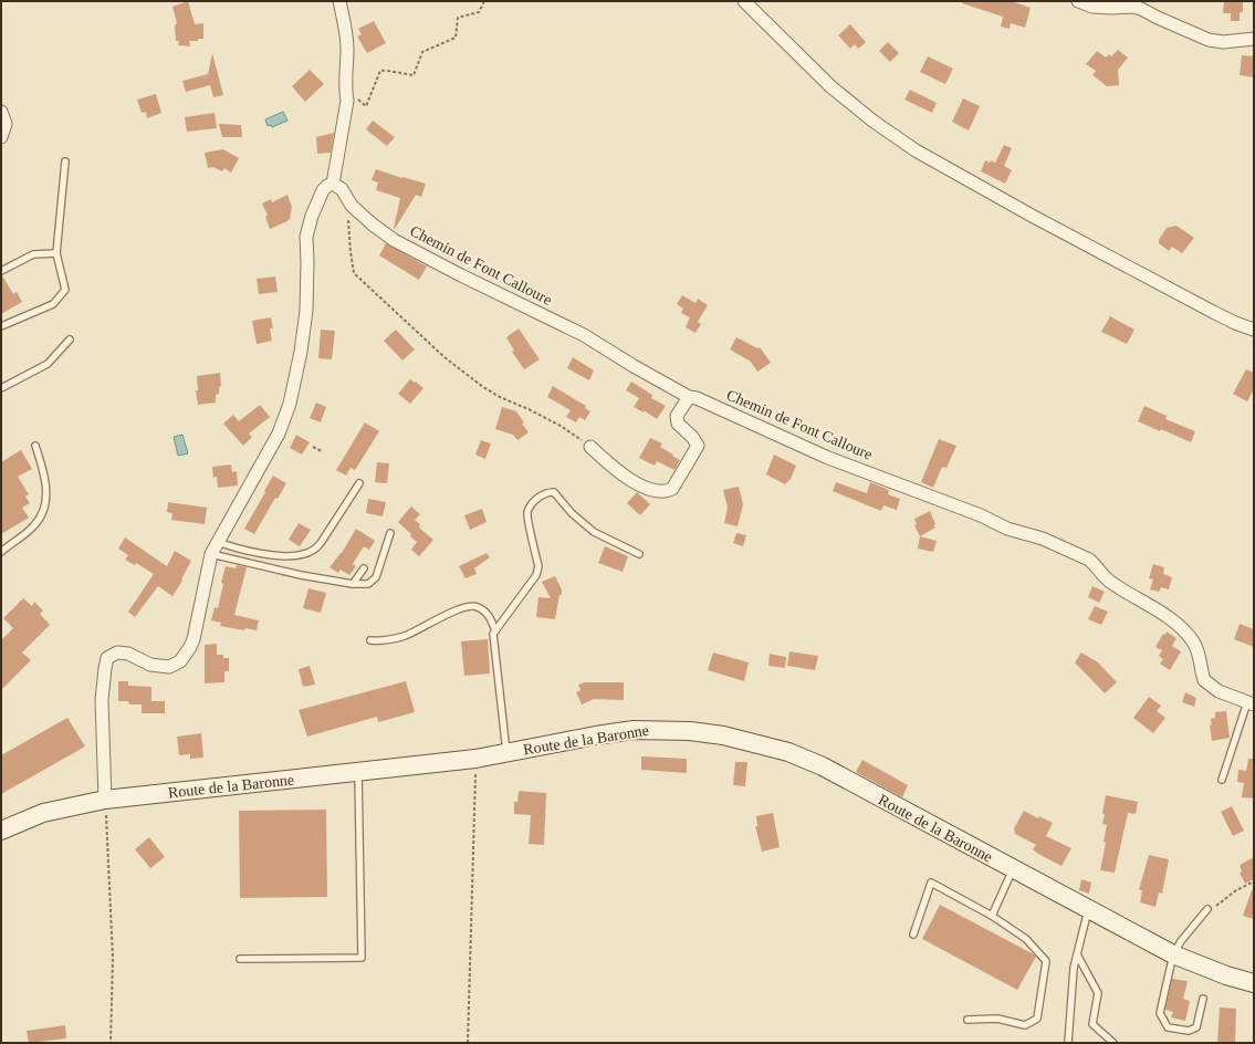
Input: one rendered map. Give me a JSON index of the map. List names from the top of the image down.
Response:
{
  "streets": {
    "main road": ["Route de la Baronne"],
    "street": ["Chemin de Font Calloure"]
  }
}
